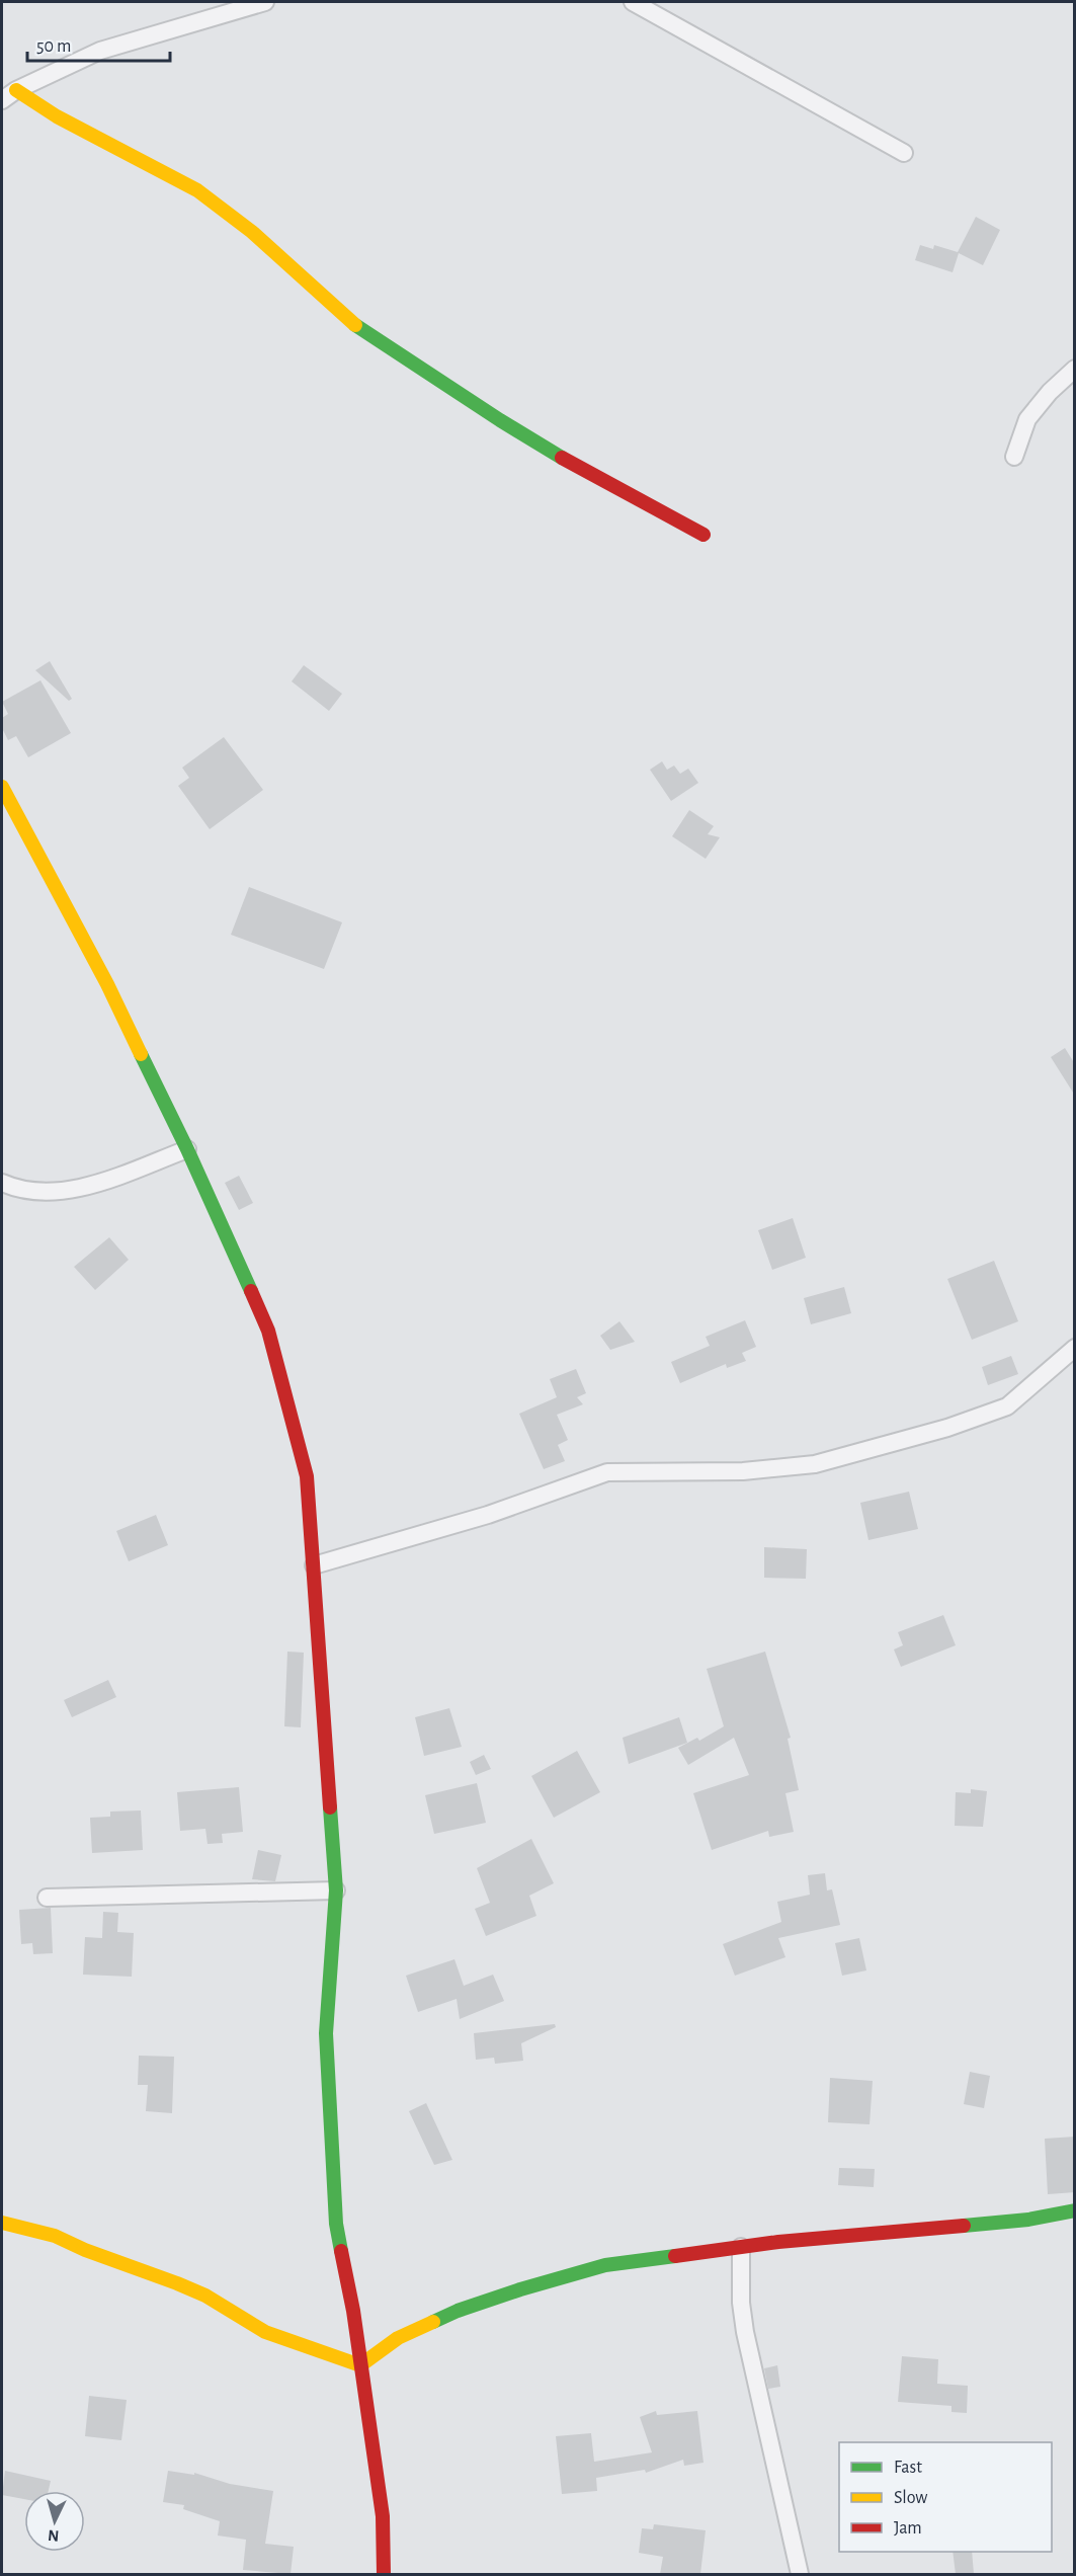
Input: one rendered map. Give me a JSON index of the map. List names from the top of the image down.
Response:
{
  "legend": ["Fast", "Slow", "Jam"],
  "scale_bar": "50 m",
  "north": "bottom"
}
